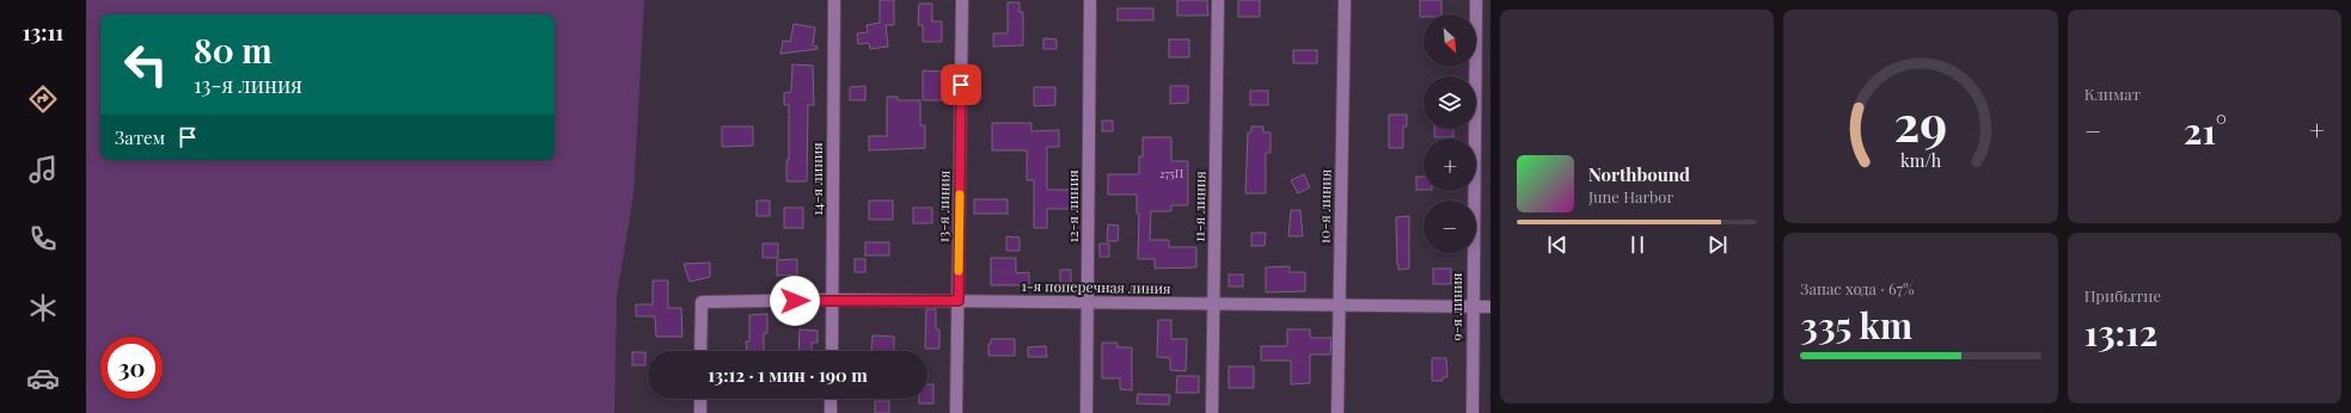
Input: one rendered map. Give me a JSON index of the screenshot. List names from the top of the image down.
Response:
{
  "streets": {
    "street": [
      "14-я линия",
      "13-я линия",
      "12-я линия",
      "11-я линия",
      "10-я линия",
      "1-я поперечная линия",
      "9-я линия"
    ]
  },
  "crossings": [
    ["14-я линия", "1-я поперечная линия"],
    ["13-я линия", "1-я поперечная линия"],
    ["12-я линия", "1-я поперечная линия"],
    ["11-я линия", "1-я поперечная линия"],
    ["10-я линия", "1-я поперечная линия"],
    ["1-я поперечная линия", "9-я линия"]
  ],
  "house_numbers": ["275П"],
  "north": "bottom right",
  "page": {
    "tabs": "13:11",
    "tile": [
      "Климат",
      ["Запас хода · 67%", "335 km"],
      ["Прибытие", "13:12"]
    ],
    "map_buttons": ["+", "−"],
    "turn": ["80 m", "13-я линия"],
    "heat": ["−", "21°", "+"],
    "then": "Затем",
    "song": ["Northbound", "June Harbor"],
    "limit": "30",
    "trip": "13:12 · 1 мин · 190 m",
    "gauge": ["29", "km/h"]
  }
}
